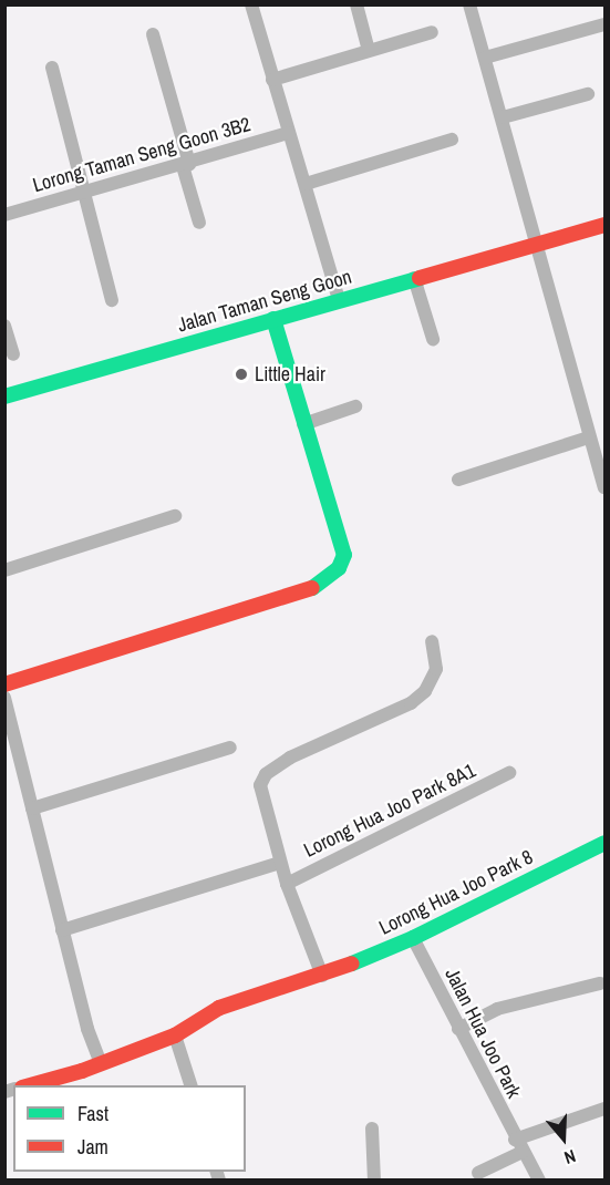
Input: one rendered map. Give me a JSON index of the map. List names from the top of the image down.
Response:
{
  "streets": {
    "street": [
      "Lorong Taman Seng Goon 3B2",
      "Jalan Taman Seng Goon",
      "Lorong Hua Joo Park 8A1",
      "Lorong Hua Joo Park 8",
      "Jalan Hua Joo Park"
    ]
  },
  "crossings": [
    ["Lorong Hua Joo Park 8", "Jalan Hua Joo Park"]
  ],
  "places": ["Little Hair"],
  "legend": ["Fast", "Jam"],
  "north": "bottom"
}
